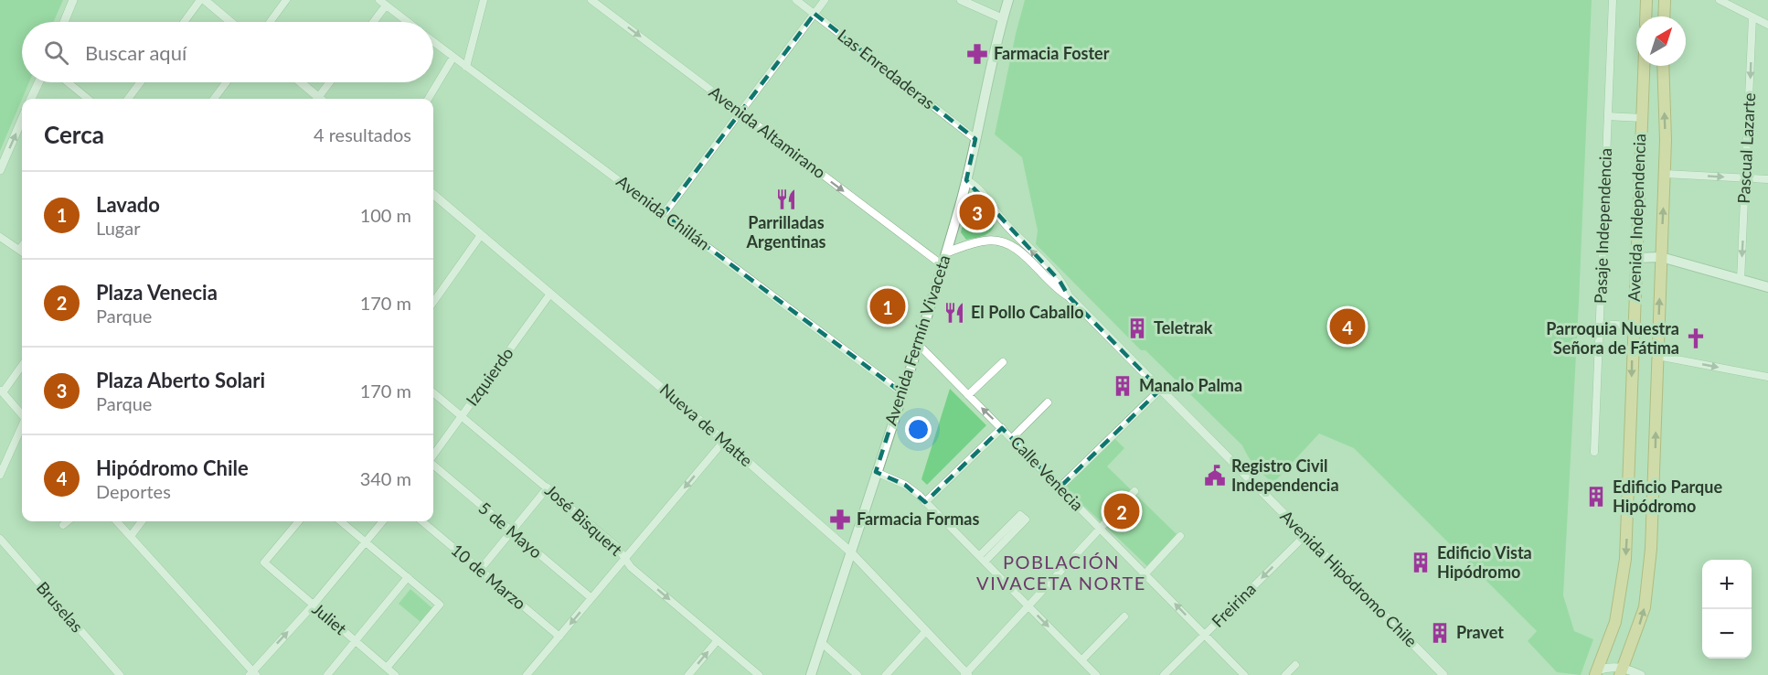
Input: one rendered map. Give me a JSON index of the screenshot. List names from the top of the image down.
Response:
{
  "streets": {
    "main road": ["Avenida Independencia", "Avenida Fermín Vivaceta"],
    "street": [
      "Las Enredaderas",
      "Avenida Altamirano",
      "Pascual Lazarte",
      "Avenida Chillán",
      "Pasaje Independencia",
      "Izquierdo",
      "Nueva de Matte",
      "Calle Venecia",
      "José Bisquert",
      "5 de Mayo",
      "10 de Marzo",
      "Avenida Hipódromo Chile",
      "Freirina",
      "Bruselas",
      "Juliet"
    ]
  },
  "crossings": [
    ["Las Enredaderas", "Avenida Fermín Vivaceta"],
    ["Avenida Altamirano", "Avenida Fermín Vivaceta"],
    ["Avenida Chillán", "Avenida Fermín Vivaceta"],
    ["Avenida Fermín Vivaceta", "Nueva de Matte"],
    ["Avenida Fermín Vivaceta", "Calle Venecia"],
    ["Avenida Fermín Vivaceta", "Avenida Hipódromo Chile"],
    ["Izquierdo", "Nueva de Matte"],
    ["Izquierdo", "José Bisquert"],
    ["Calle Venecia", "Freirina"],
    ["Avenida Hipódromo Chile", "Freirina"]
  ],
  "one_way": ["Avenida Altamirano", "Pascual Lazarte", "Freirina"],
  "districts": ["POBLACIÓN VIVACETA NORTE"],
  "places": {
    "pharmacy": ["Farmacia Foster", "Farmacia Formas"],
    "restaurant": ["Parrilladas Argentinas", "El Pollo Caballo"],
    "building": [
      "Teletrak",
      "Manalo Palma",
      "Edificio Parque Hipódromo",
      "Edificio Vista Hipódromo",
      "Pravet"
    ],
    "church": ["Parroquia Nuestra Señora de Fátima"],
    "public building": ["Registro Civil Independencia"]
  },
  "north": "top right",
  "page": {
    "search": "Buscar aquí",
    "heading": ["Cerca", "4 resultados"],
    "list": [
      {
        "mark": "1",
        "name": "Lavado",
        "note": "Lugar",
        "value": "100 m"
      },
      {
        "mark": "2",
        "name": "Plaza Venecia",
        "note": "Parque",
        "value": "170 m"
      },
      {
        "mark": "3",
        "name": "Plaza Aberto Solari",
        "note": "Parque",
        "value": "170 m"
      },
      {
        "mark": "4",
        "name": "Hipódromo Chile",
        "note": "Deportes",
        "value": "340 m"
      }
    ],
    "pins": [
      "3",
      "1",
      "4",
      "2"
    ],
    "map_buttons": ["+", "−"]
  }
}
